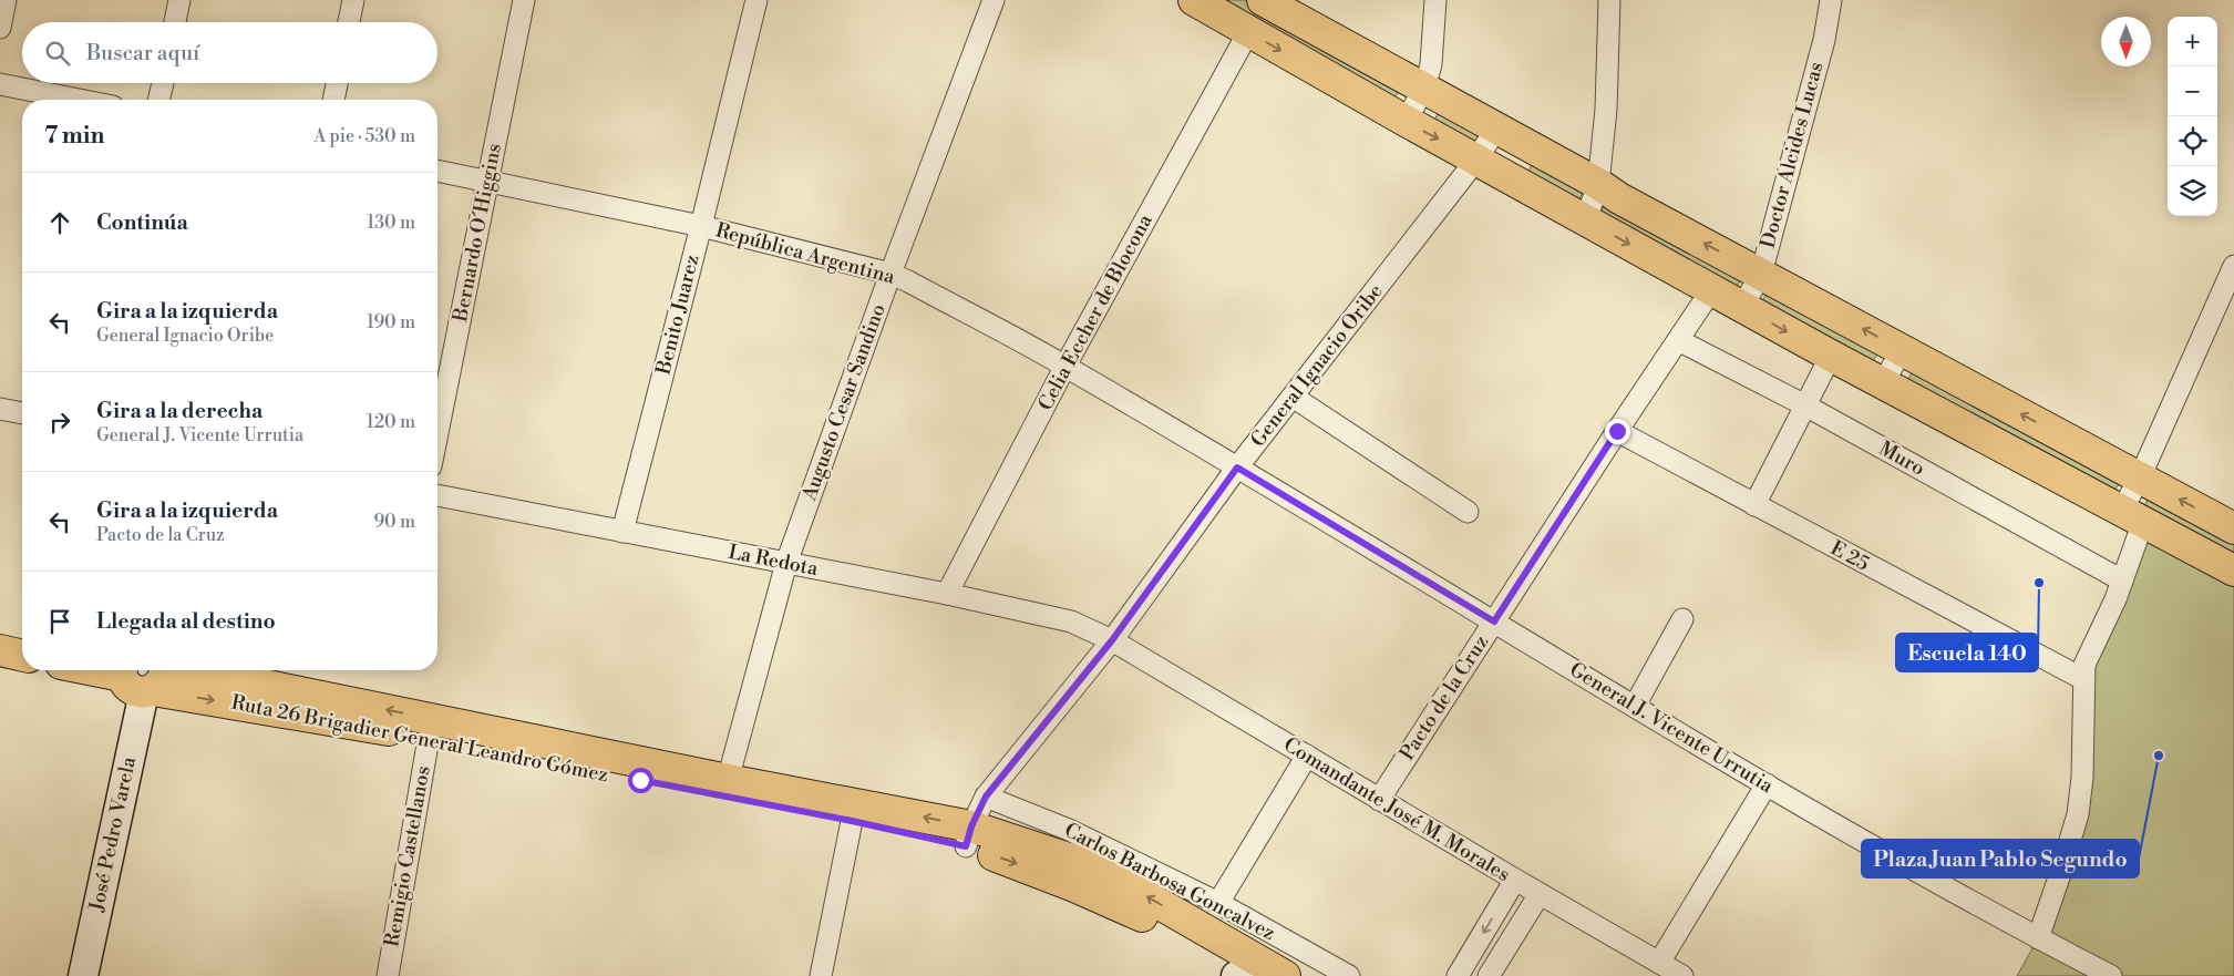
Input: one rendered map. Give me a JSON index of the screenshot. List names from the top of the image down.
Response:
{
  "streets": {
    "main road": ["Ruta 26 Brigadier General Leandro Gómez"],
    "street": [
      "Doctor Alcides Lucas",
      "Bernardo O´Higgins",
      "República Argentina",
      "Celia Eccher de Blocona",
      "Benito Juarez",
      "General Ignacio Oribe",
      "Augusto Cesar Sandino",
      "Muro",
      "E 25",
      "La Redota",
      "Pacto de la Cruz",
      "General J. Vicente Urrutia",
      "Comandante José M. Morales",
      "José Pedro Varela",
      "Remigio Castellanos",
      "Carlos Barbosa Goncalvez"
    ]
  },
  "crossings": [
    ["Bernardo O´Higgins", "República Argentina"],
    ["República Argentina", "Celia Eccher de Blocona"],
    ["República Argentina", "Benito Juarez"],
    ["República Argentina", "General Ignacio Oribe"],
    ["República Argentina", "Augusto Cesar Sandino"],
    ["República Argentina", "General J. Vicente Urrutia"],
    ["Celia Eccher de Blocona", "La Redota"],
    ["Benito Juarez", "La Redota"],
    ["General Ignacio Oribe", "La Redota"],
    ["General Ignacio Oribe", "General J. Vicente Urrutia"],
    ["General Ignacio Oribe", "Ruta 26 Brigadier General Leandro Gómez"],
    ["General Ignacio Oribe", "Comandante José M. Morales"],
    ["General Ignacio Oribe", "Carlos Barbosa Goncalvez"],
    ["Augusto Cesar Sandino", "La Redota"],
    ["Augusto Cesar Sandino", "Ruta 26 Brigadier General Leandro Gómez"],
    ["Muro", "Pacto de la Cruz"],
    ["E 25", "Pacto de la Cruz"],
    ["La Redota", "Comandante José M. Morales"],
    ["Pacto de la Cruz", "General J. Vicente Urrutia"],
    ["Pacto de la Cruz", "Comandante José M. Morales"],
    ["Ruta 26 Brigadier General Leandro Gómez", "José Pedro Varela"],
    ["Ruta 26 Brigadier General Leandro Gómez", "Remigio Castellanos"]
  ],
  "places": ["Escuela 140", "Plaza Juan Pablo Segundo"],
  "north": "bottom",
  "page": {
    "map_buttons": ["+", "−"],
    "search": "Buscar aquí",
    "heading": ["7 min", "A pie · 530 m"],
    "list": [
      ["Continúa", "130 m"],
      ["Gira a la izquierda", "General Ignacio Oribe", "190 m"],
      ["Gira a la derecha", "General J. Vicente Urrutia", "120 m"],
      ["Gira a la izquierda", "Pacto de la Cruz", "90 m"],
      "Llegada al destino"
    ]
  }
}
